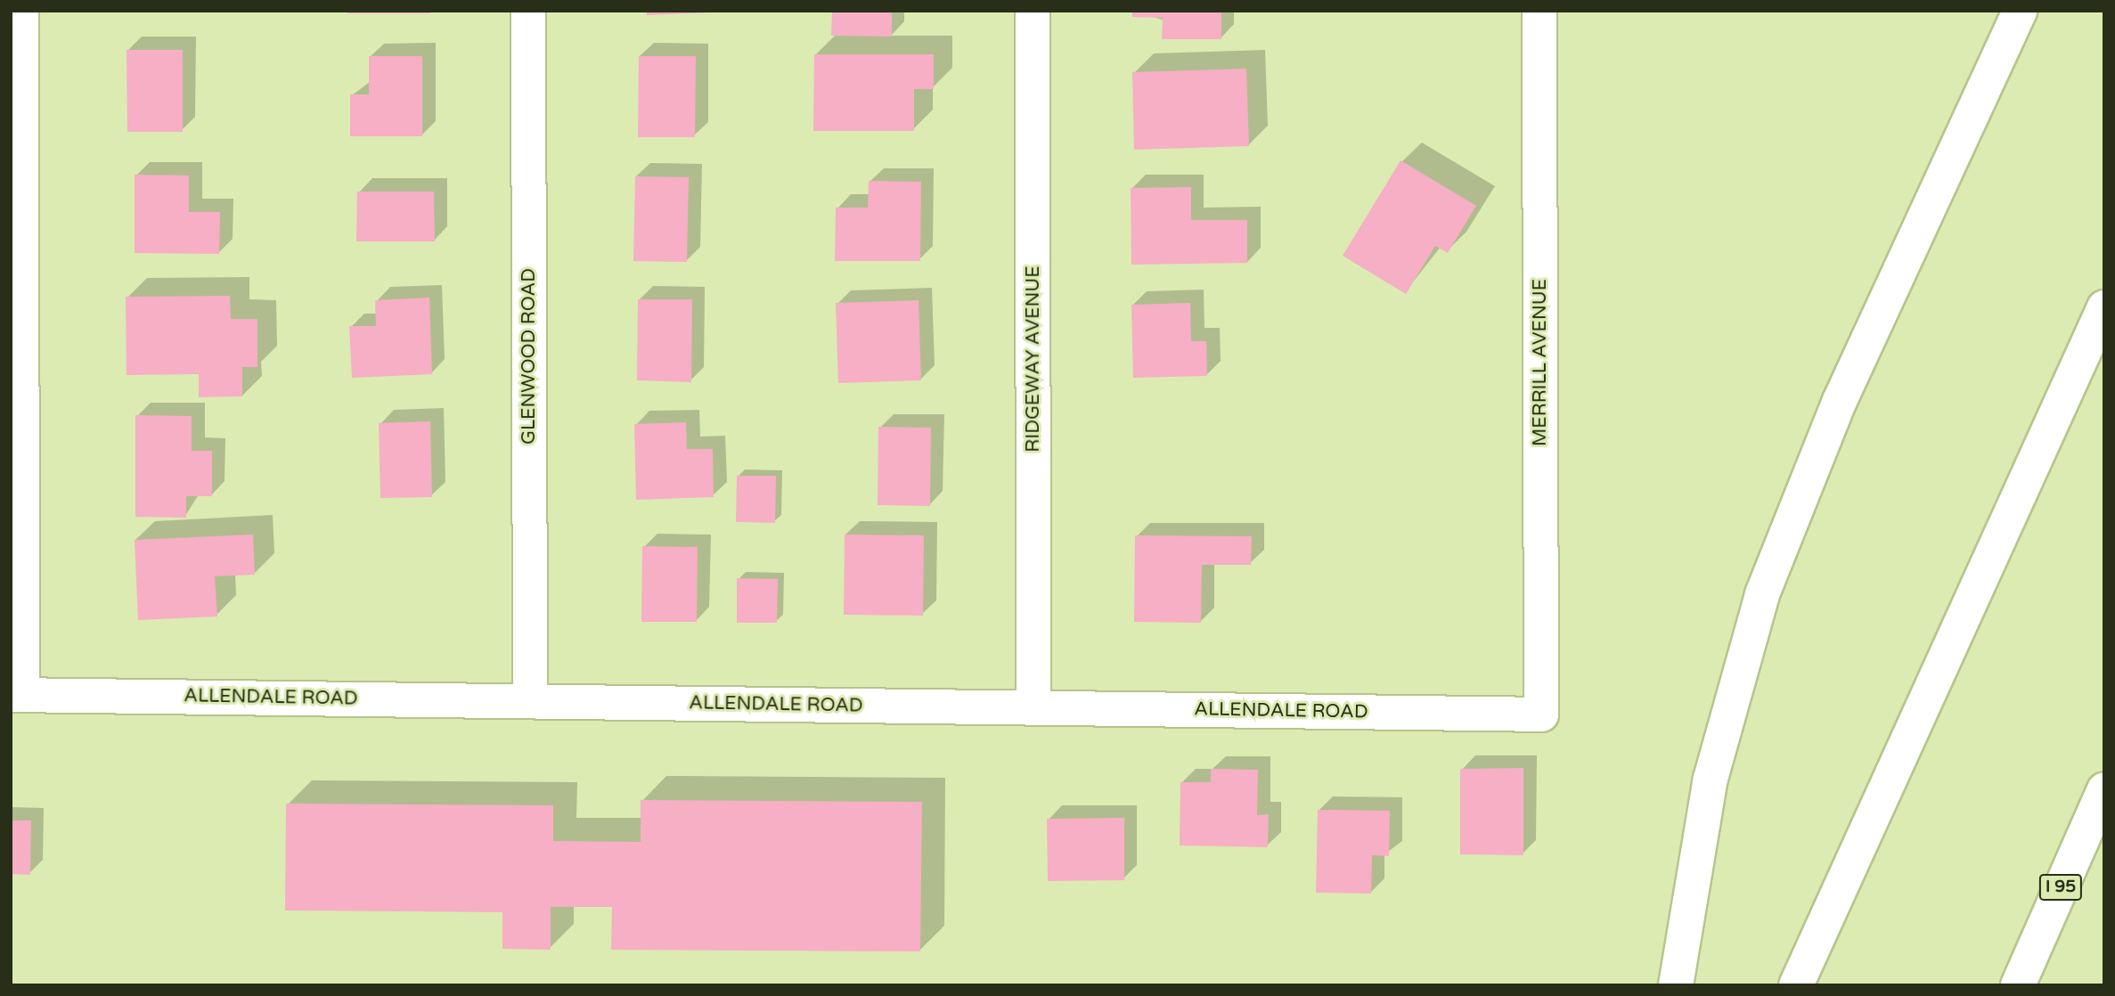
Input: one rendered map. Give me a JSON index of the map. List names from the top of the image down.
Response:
{
  "streets": {
    "main road": [
      "GLENWOOD ROAD",
      "RIDGEWAY AVENUE",
      "MERRILL AVENUE",
      "ALLENDALE ROAD",
      "I 95"
    ]
  },
  "crossings": [
    ["GLENWOOD ROAD", "ALLENDALE ROAD"],
    ["RIDGEWAY AVENUE", "ALLENDALE ROAD"],
    ["MERRILL AVENUE", "ALLENDALE ROAD"]
  ]
}
